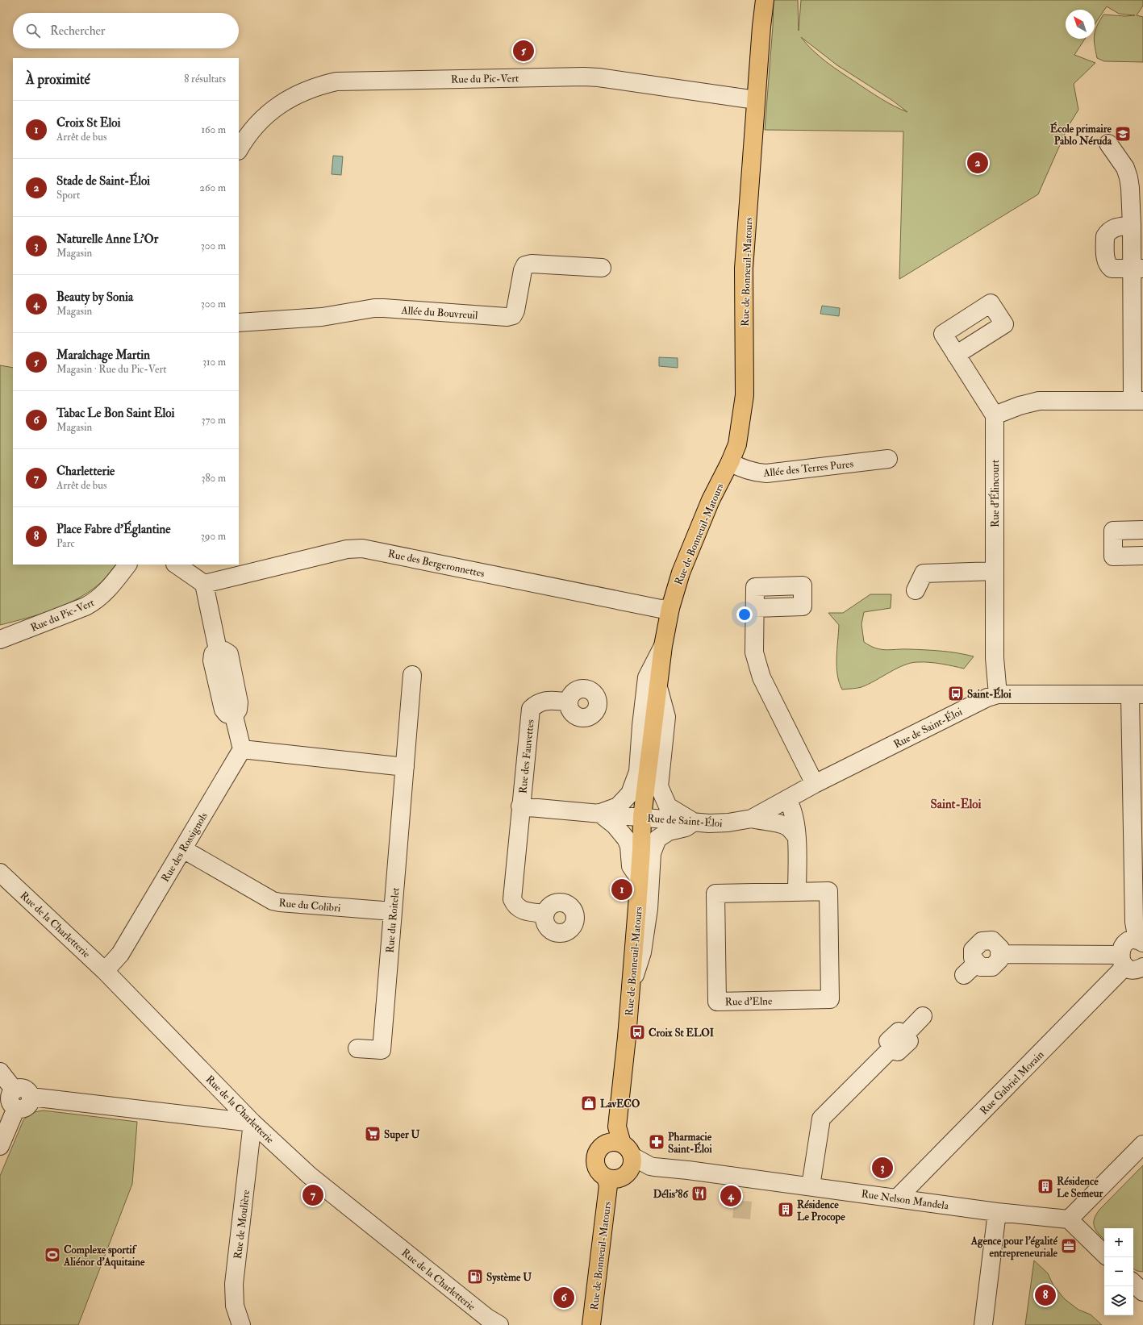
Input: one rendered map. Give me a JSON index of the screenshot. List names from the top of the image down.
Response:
{
  "streets": {
    "main road": ["Rue de Bonneuil-Matours"],
    "street": [
      "Rue du Pic-Vert",
      "Allée du Bouvreuil",
      "Allée des Terres Pures",
      "Rue d'Élincourt",
      "Rue des Bergeronnettes",
      "Rue de Saint-Éloi",
      "Rue des Fauvettes",
      "Rue des Rossignols",
      "Rue du Colibri",
      "Rue du Roitelet",
      "Rue de la Charletterie",
      "Rue d'Elne",
      "Rue Gabriel Morain",
      "Rue Nelson Mandela",
      "Rue de Moulière"
    ]
  },
  "crossings": [
    ["Rue du Pic-Vert", "Rue de Bonneuil-Matours"],
    ["Rue de Bonneuil-Matours", "Allée des Terres Pures"],
    ["Rue de Bonneuil-Matours", "Rue des Bergeronnettes"],
    ["Rue de Bonneuil-Matours", "Rue de Saint-Éloi"],
    ["Rue de Bonneuil-Matours", "Rue des Fauvettes"],
    ["Rue de Bonneuil-Matours", "Rue Nelson Mandela"],
    ["Rue d'Élincourt", "Rue de Saint-Éloi"],
    ["Rue de Saint-Éloi", "Rue des Fauvettes"],
    ["Rue des Rossignols", "Rue du Colibri"],
    ["Rue des Rossignols", "Rue de la Charletterie"],
    ["Rue du Colibri", "Rue du Roitelet"],
    ["Rue de la Charletterie", "Rue de Moulière"],
    ["Rue Gabriel Morain", "Rue Nelson Mandela"]
  ],
  "districts": ["Saint-Eloi"],
  "places": {
    "school or university": ["École primaire Pablo Néruda"],
    "bus stop": ["Saint-Éloi", "Croix St ELOI"],
    "shop": ["LavECO"],
    "supermarket": ["Super U"],
    "pharmacy": ["Pharmacie Saint-Éloi"],
    "building": ["Résidence Le Semeur", "Résidence Le Procope"],
    "restaurant": ["Délis'86"],
    "office": ["Agence pour l'égalité entrepreneuriale"],
    "sports": ["Complexe sportif Aliénor d'Aquitaine"],
    "fuel station": ["Système U"]
  },
  "north": "top left",
  "page": {
    "search": "Rechercher",
    "pins": [
      "5",
      "2",
      "1",
      "3",
      "7",
      "4",
      "8",
      "6"
    ],
    "heading": ["À proximité", "8 résultats"],
    "list": [
      {
        "mark": "1",
        "name": "Croix St Eloi",
        "note": "Arrêt de bus",
        "value": "160 m"
      },
      {
        "mark": "2",
        "name": "Stade de Saint-Éloi",
        "note": "Sport",
        "value": "260 m"
      },
      {
        "mark": "3",
        "name": "Naturelle Anne L'Or",
        "note": "Magasin",
        "value": "300 m"
      },
      {
        "mark": "4",
        "name": "Beauty by Sonia",
        "note": "Magasin",
        "value": "300 m"
      },
      {
        "mark": "5",
        "name": "Maraîchage Martin",
        "note": "Magasin · Rue du Pic-Vert",
        "value": "310 m"
      },
      {
        "mark": "6",
        "name": "Tabac Le Bon Saint Eloi",
        "note": "Magasin",
        "value": "370 m"
      },
      {
        "mark": "7",
        "name": "Charletterie",
        "note": "Arrêt de bus",
        "value": "380 m"
      },
      {
        "mark": "8",
        "name": "Place Fabre d'Églantine",
        "note": "Parc",
        "value": "390 m"
      }
    ],
    "map_buttons": ["+", "−"]
  }
}
